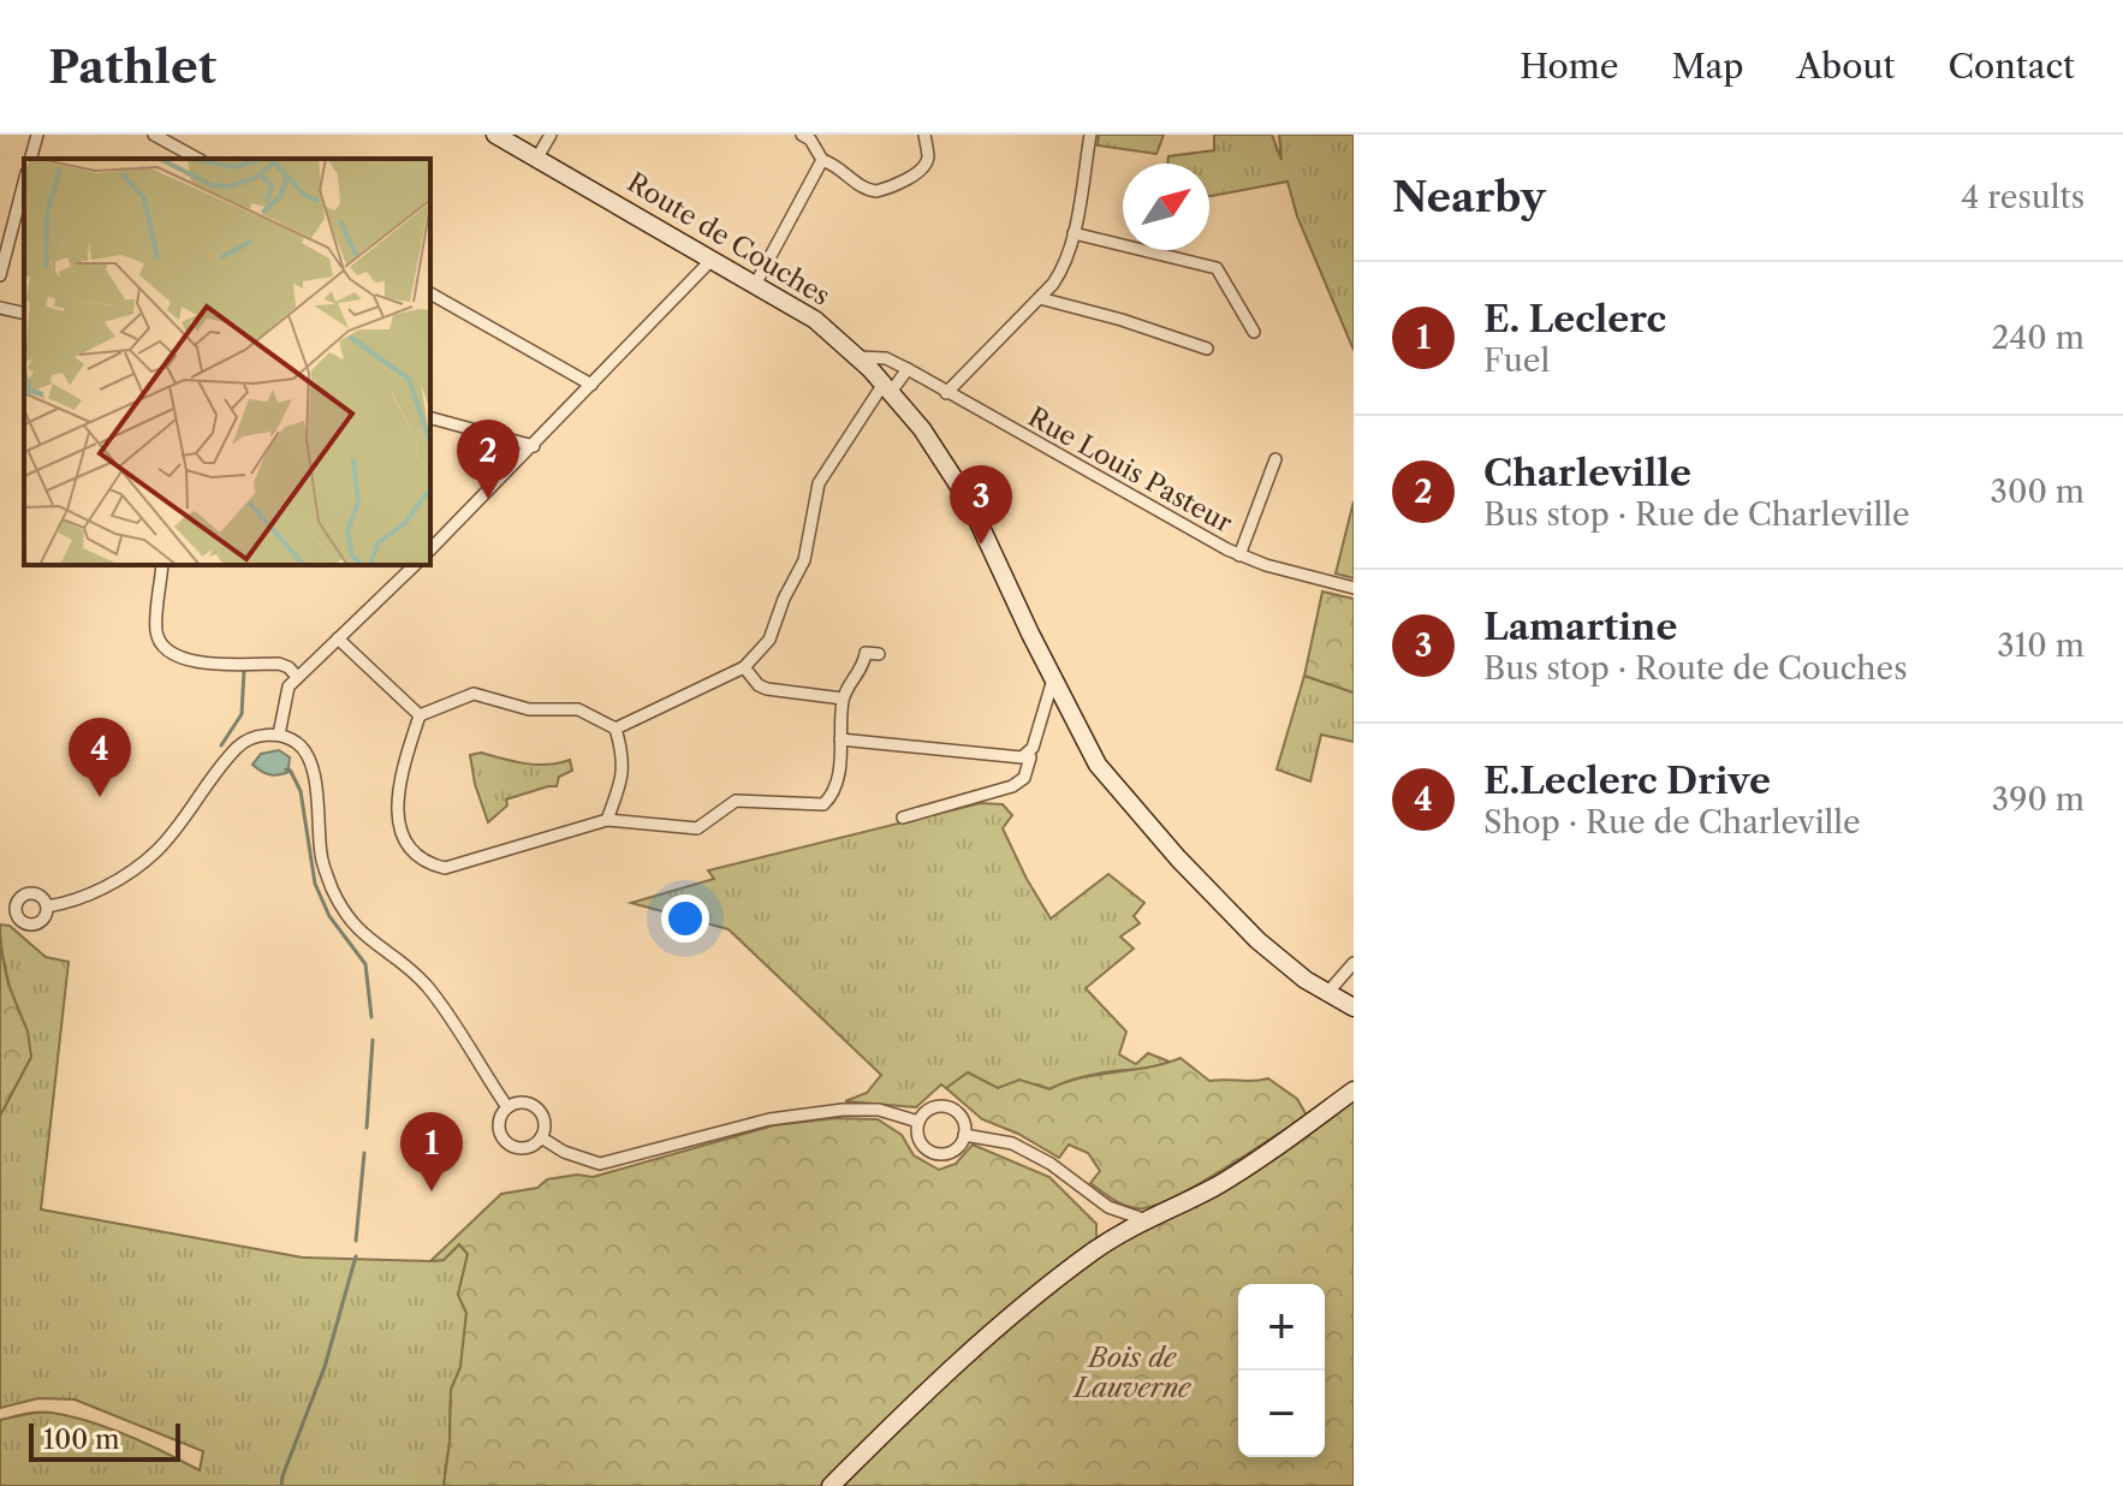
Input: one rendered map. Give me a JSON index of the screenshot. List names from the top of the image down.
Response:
{
  "streets": {
    "main road": ["Route de Couches"],
    "street": ["Rue Louis Pasteur"]
  },
  "crossings": [
    ["Route de Couches", "Rue Louis Pasteur"]
  ],
  "parks": ["Bois de Lauverne"],
  "scale_bar": "100 m",
  "north": "top right",
  "page": {
    "header": "Pathlet",
    "nav": [
      "Home",
      "Map",
      "About",
      "Contact"
    ],
    "heading": ["Nearby", "4 results"],
    "list": [
      {
        "mark": "1",
        "name": "E. Leclerc",
        "note": "Fuel",
        "value": "240 m"
      },
      {
        "mark": "2",
        "name": "Charleville",
        "note": "Bus stop · Rue de Charleville",
        "value": "300 m"
      },
      {
        "mark": "3",
        "name": "Lamartine",
        "note": "Bus stop · Route de Couches",
        "value": "310 m"
      },
      {
        "mark": "4",
        "name": "E.Leclerc Drive",
        "note": "Shop · Rue de Charleville",
        "value": "390 m"
      }
    ],
    "pins": [
      "2",
      "3",
      "4",
      "1"
    ],
    "map_buttons": ["+", "−"],
    "scale": "100 m"
  }
}
